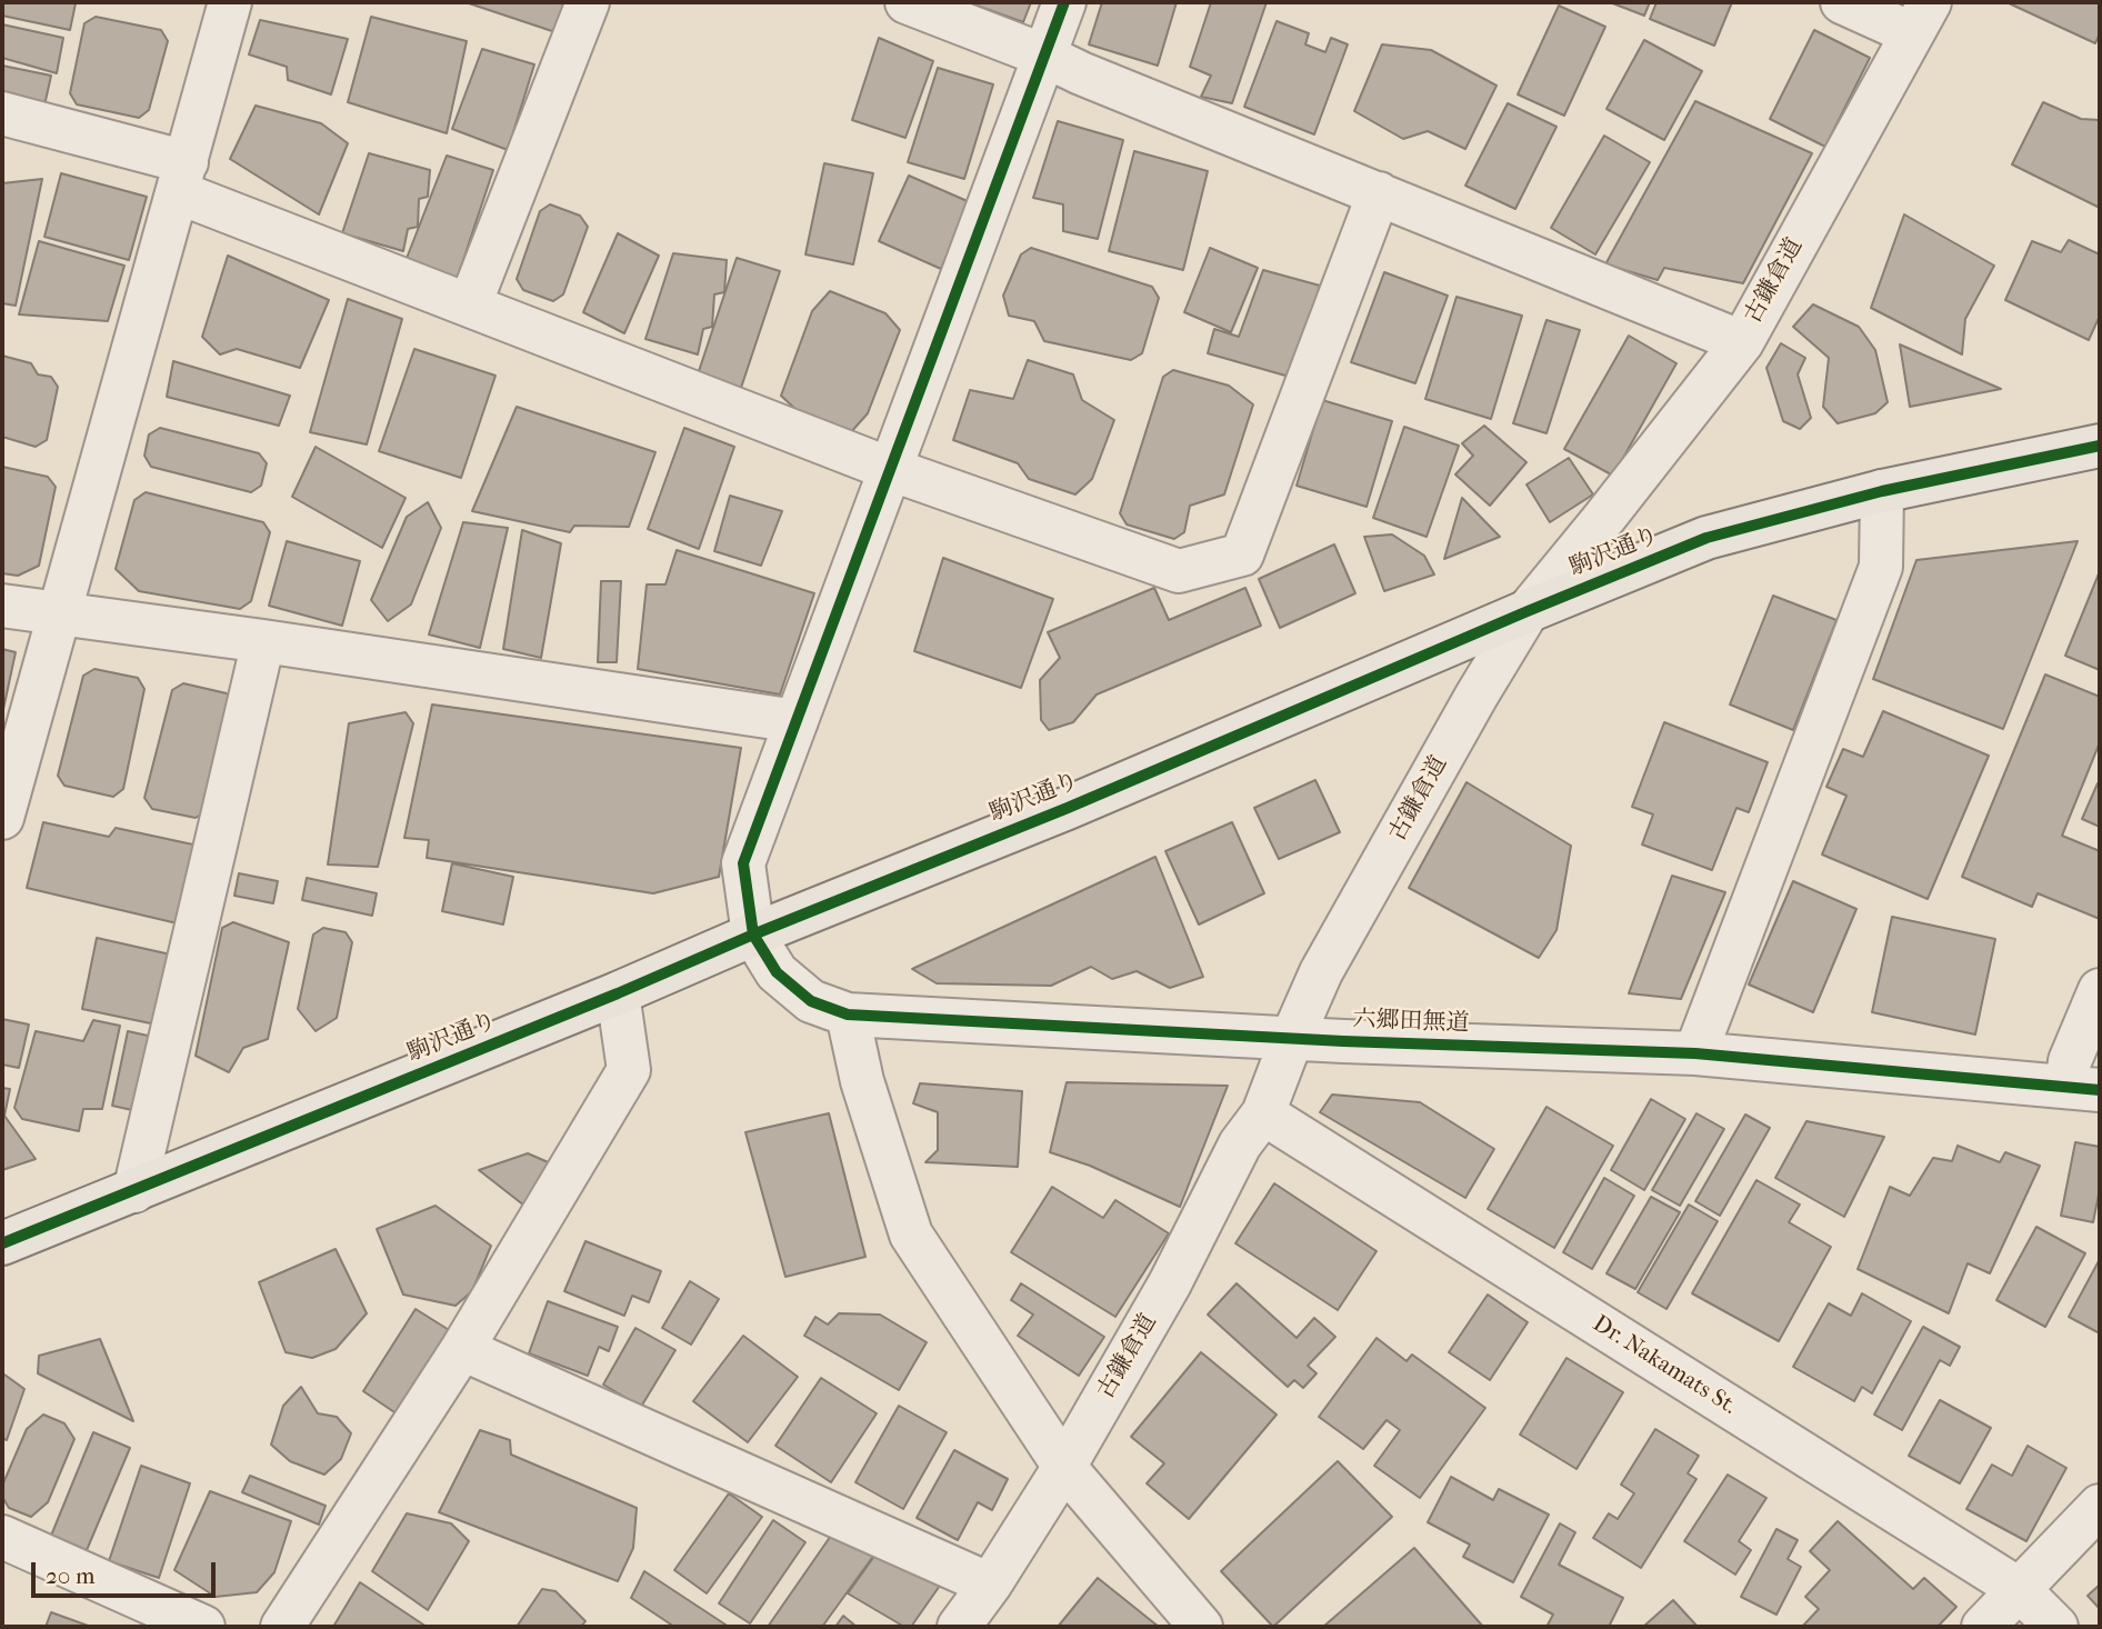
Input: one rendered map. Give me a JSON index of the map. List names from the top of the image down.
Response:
{
  "streets": {
    "main road": ["駒沢通り"],
    "street": ["古鎌倉道", "六郷田無道", "Dr. Nakamats St."]
  },
  "crossings": [
    ["古鎌倉道", "駒沢通り"],
    ["古鎌倉道", "六郷田無道"],
    ["古鎌倉道", "Dr. Nakamats St."],
    ["駒沢通り", "六郷田無道"]
  ],
  "scale_bar": "20 m"
}
